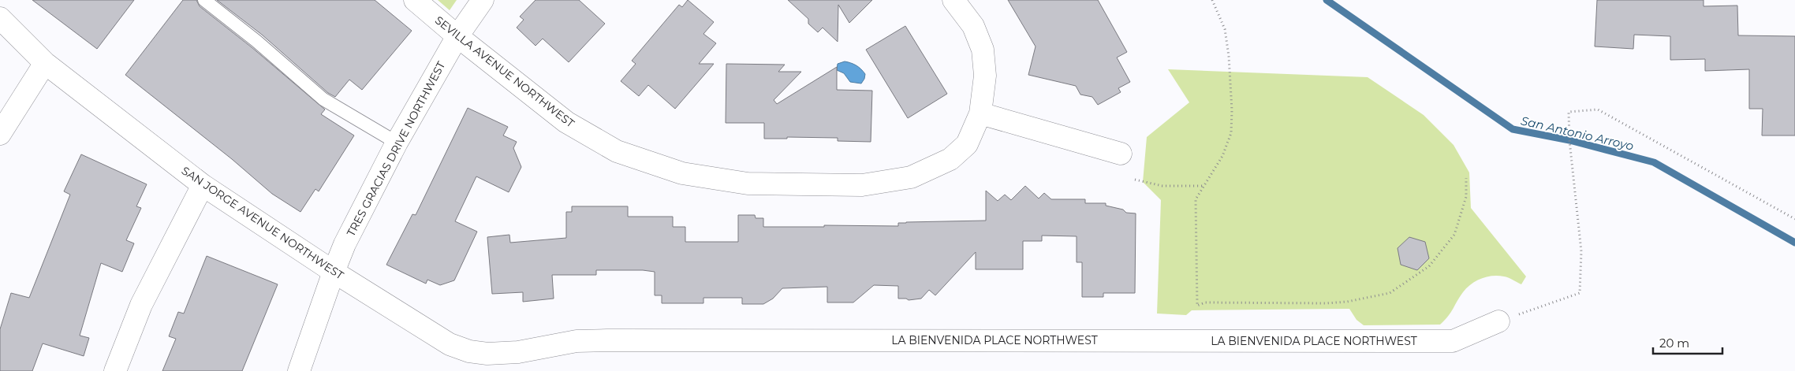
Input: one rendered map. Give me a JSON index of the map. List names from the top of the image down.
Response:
{
  "streets": {
    "street": [
      "SEVILLA AVENUE NORTHWEST",
      "TRES GRACIAS DRIVE NORTHWEST",
      "SAN JORGE AVENUE NORTHWEST",
      "LA BIENVENIDA PLACE NORTHWEST"
    ]
  },
  "crossings": [
    ["SEVILLA AVENUE NORTHWEST", "TRES GRACIAS DRIVE NORTHWEST"],
    ["TRES GRACIAS DRIVE NORTHWEST", "SAN JORGE AVENUE NORTHWEST"],
    ["SAN JORGE AVENUE NORTHWEST", "LA BIENVENIDA PLACE NORTHWEST"]
  ],
  "water": ["San Antonio Arroyo"],
  "scale_bar": "20 m"
}
